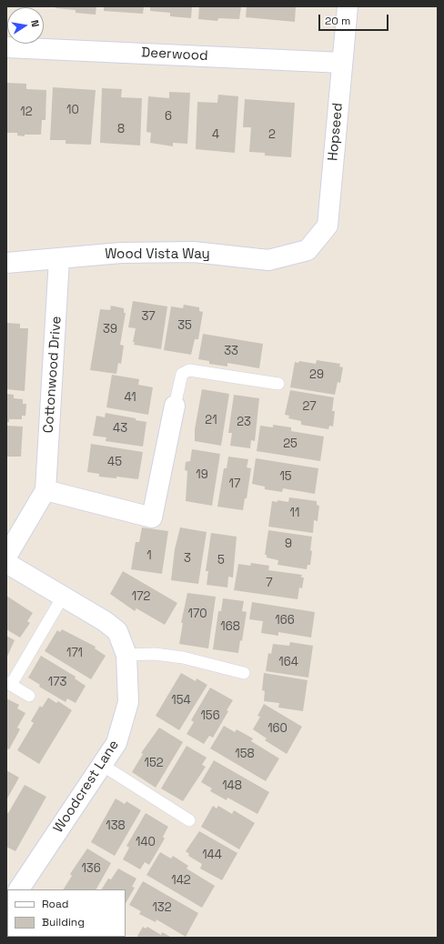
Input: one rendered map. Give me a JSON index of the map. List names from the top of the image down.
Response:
{
  "streets": {
    "street": [
      "Deerwood",
      "Hopseed",
      "Wood Vista Way",
      "Cottonwood Drive",
      "Woodcrest Lane"
    ]
  },
  "crossings": [
    ["Deerwood", "Hopseed"],
    ["Hopseed", "Wood Vista Way"],
    ["Wood Vista Way", "Cottonwood Drive"]
  ],
  "house_numbers": [
    "10",
    "12",
    "6",
    "8",
    "4",
    "2",
    "37",
    "35",
    "39",
    "33",
    "29",
    "41",
    "27",
    "21",
    "23",
    "43",
    "25",
    "45",
    "19",
    "15",
    "17",
    "11",
    "9",
    "1",
    "3",
    "5",
    "7",
    "172",
    "170",
    "166",
    "168",
    "171",
    "164",
    "173",
    "154",
    "156",
    "160",
    "158",
    "152",
    "148",
    "138",
    "140",
    "144",
    "136",
    "142",
    "132"
  ],
  "legend": ["Road", "Building"],
  "scale_bar": "20 m",
  "north": "right"
}
